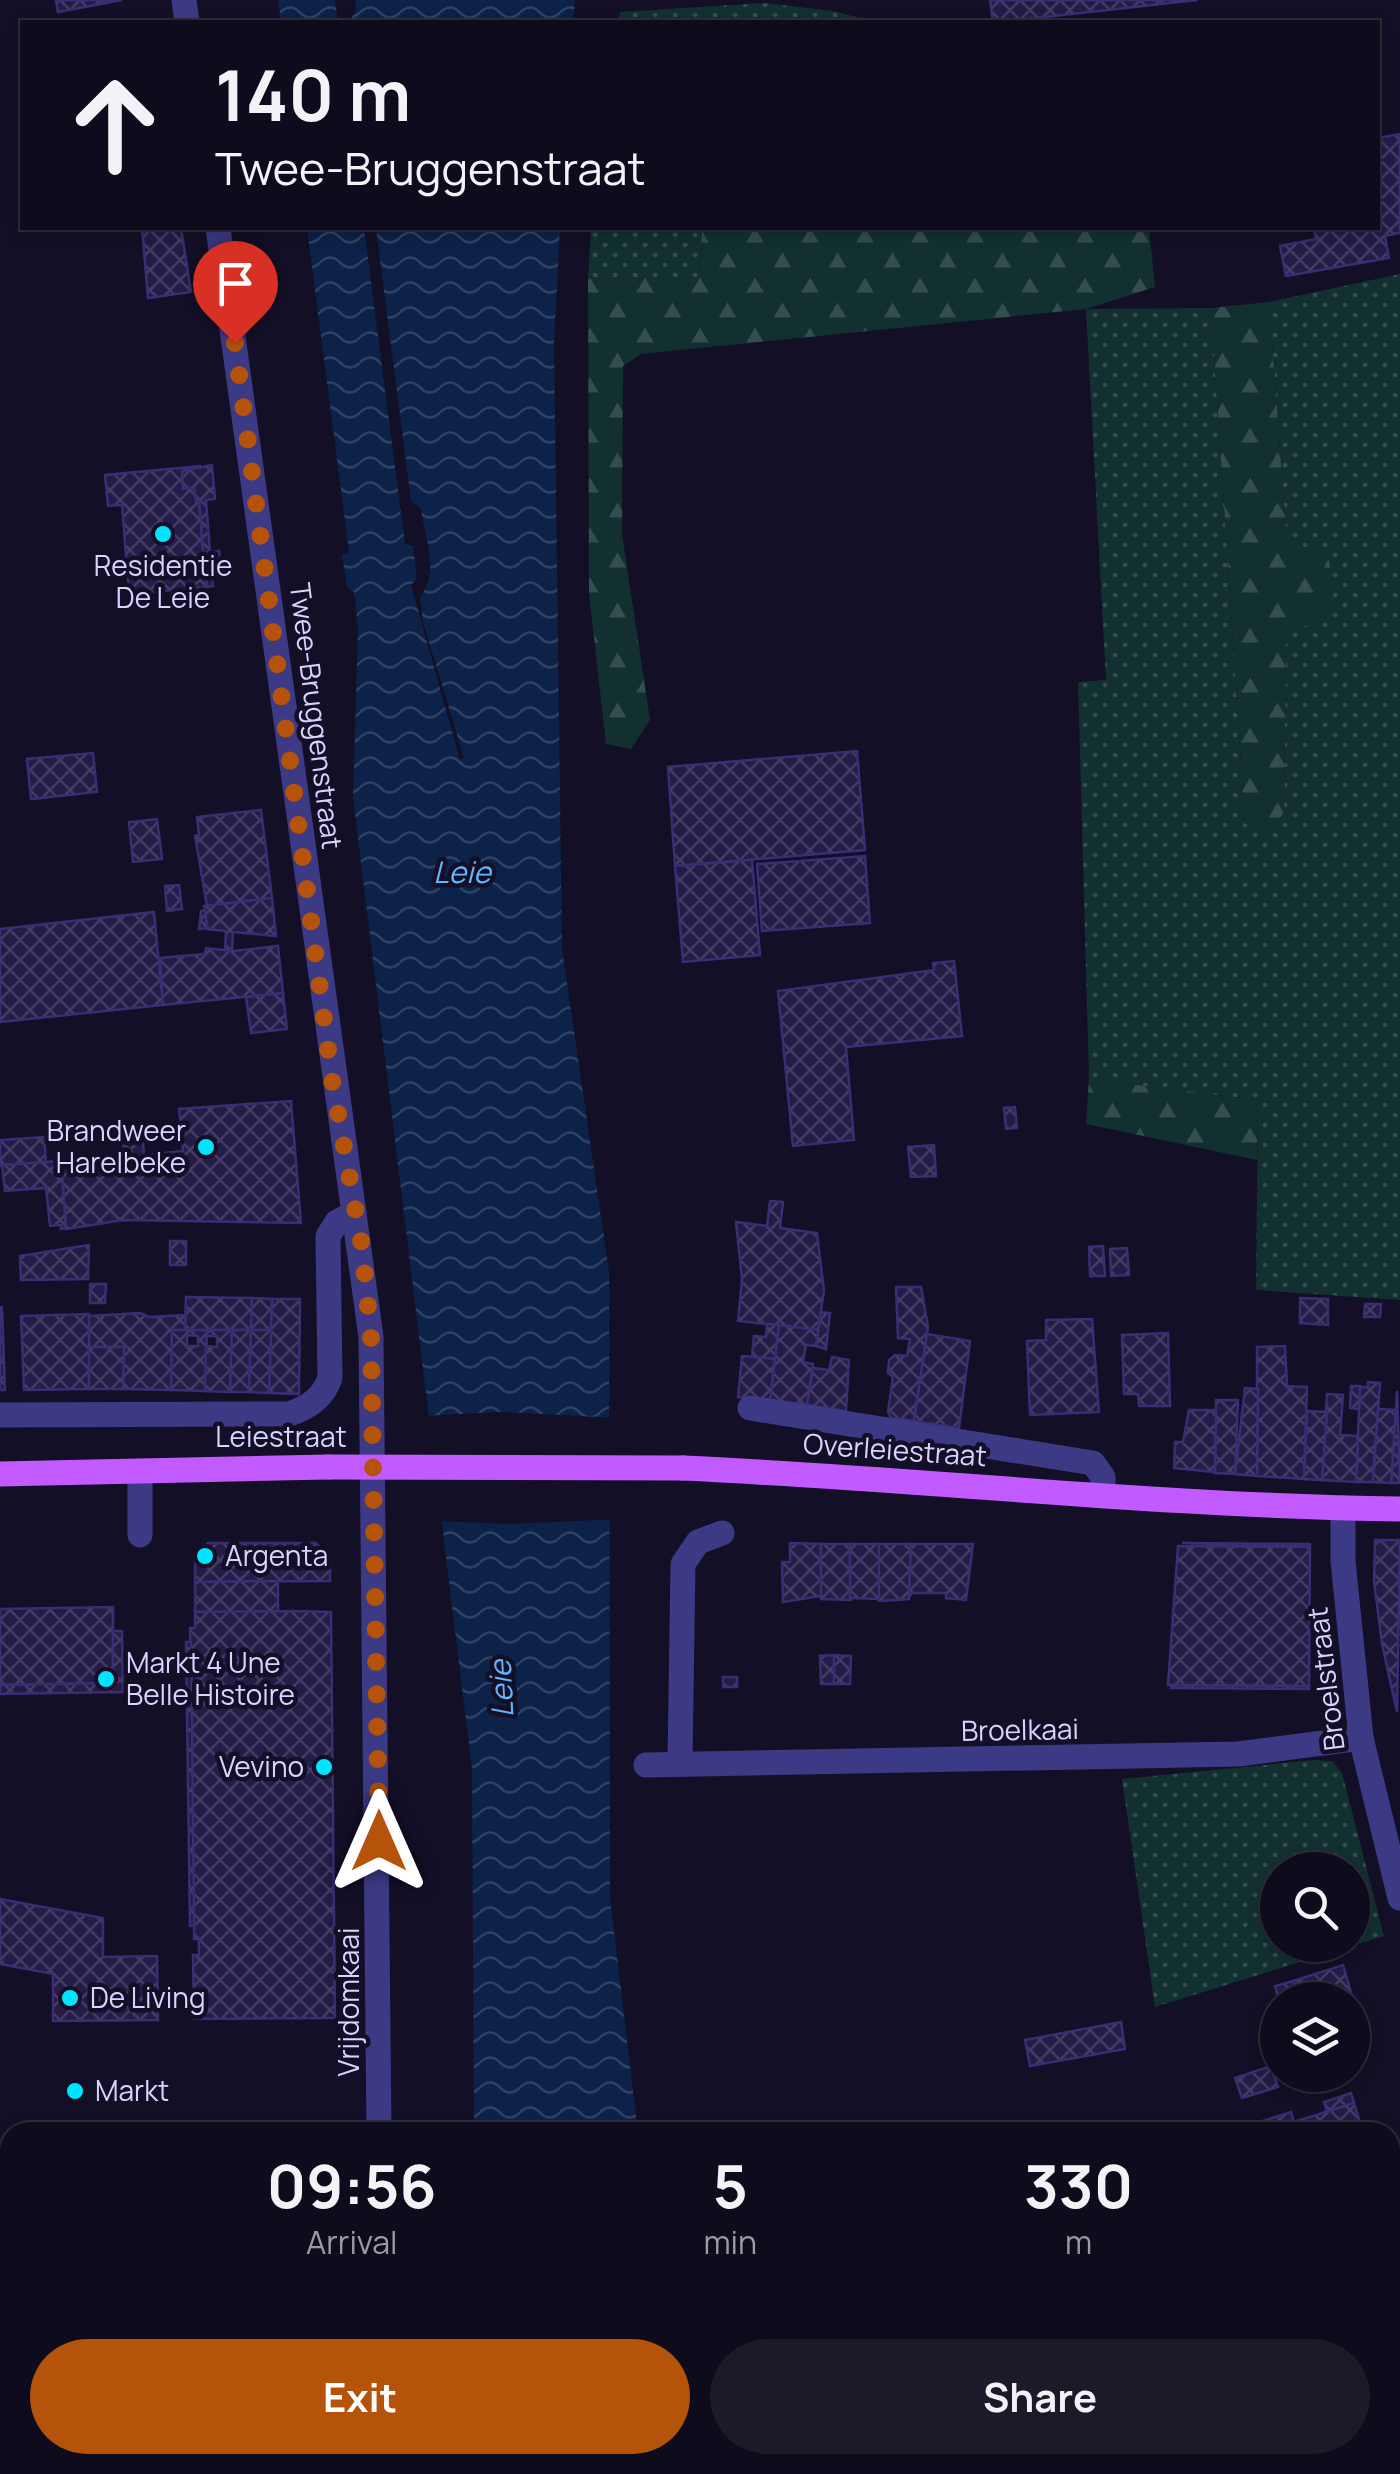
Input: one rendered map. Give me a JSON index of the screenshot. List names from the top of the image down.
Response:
{
  "streets": {
    "main road": ["Leiestraat", "Overleiestraat"],
    "street": [
      "Twee-Bruggenstraat",
      "Broelstraat",
      "Broelkaai",
      "Vrijdomkaai"
    ]
  },
  "crossings": [
    ["Twee-Bruggenstraat", "Leiestraat"],
    ["Twee-Bruggenstraat", "Vrijdomkaai"],
    ["Leiestraat", "Overleiestraat"],
    ["Leiestraat", "Vrijdomkaai"],
    ["Overleiestraat", "Broelstraat"],
    ["Broelstraat", "Broelkaai"]
  ],
  "water": ["Leie"],
  "places": [
    "Residentie De Leie",
    "Brandweer Harelbeke",
    "Argenta",
    "Markt 4 Une Belle Histoire",
    "Vevino",
    "De Living",
    "Markt"
  ],
  "page": {
    "turn": ["140 m", "Twee-Bruggenstraat"],
    "eta": [
      "09:56",
      "Arrival",
      "5",
      "min",
      "330",
      "m"
    ],
    "buttons": ["Exit", "Share"]
  }
}
